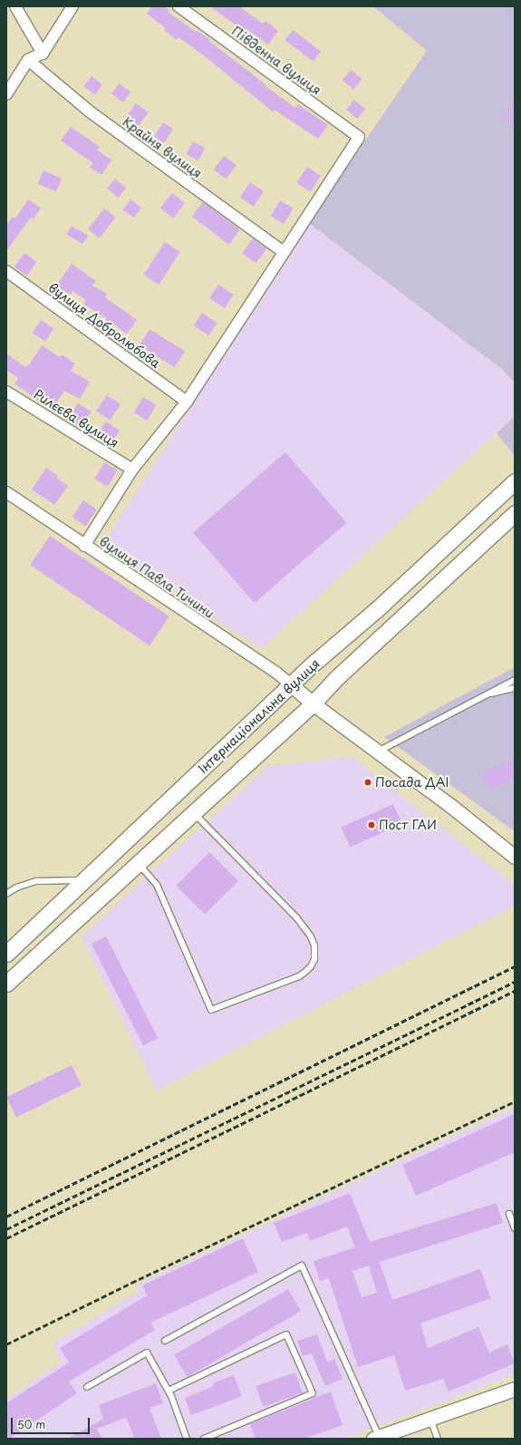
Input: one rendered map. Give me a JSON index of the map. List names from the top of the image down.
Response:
{
  "streets": {
    "main road": ["Інтернаціональна вулиця"],
    "street": [
      "Південна вулиця",
      "Крайня вулиця",
      "вулиця Добролюбова",
      "Рилєєва вулиця",
      "вулиця Павла Тичини"
    ]
  },
  "crossings": [
    ["Південна вулиця", "Крайня вулиця"],
    ["вулиця Павла Тичини", "Інтернаціональна вулиця"]
  ],
  "places": ["Посада ДАІ", "Пост ГАИ"],
  "scale_bar": "50 m"
}
